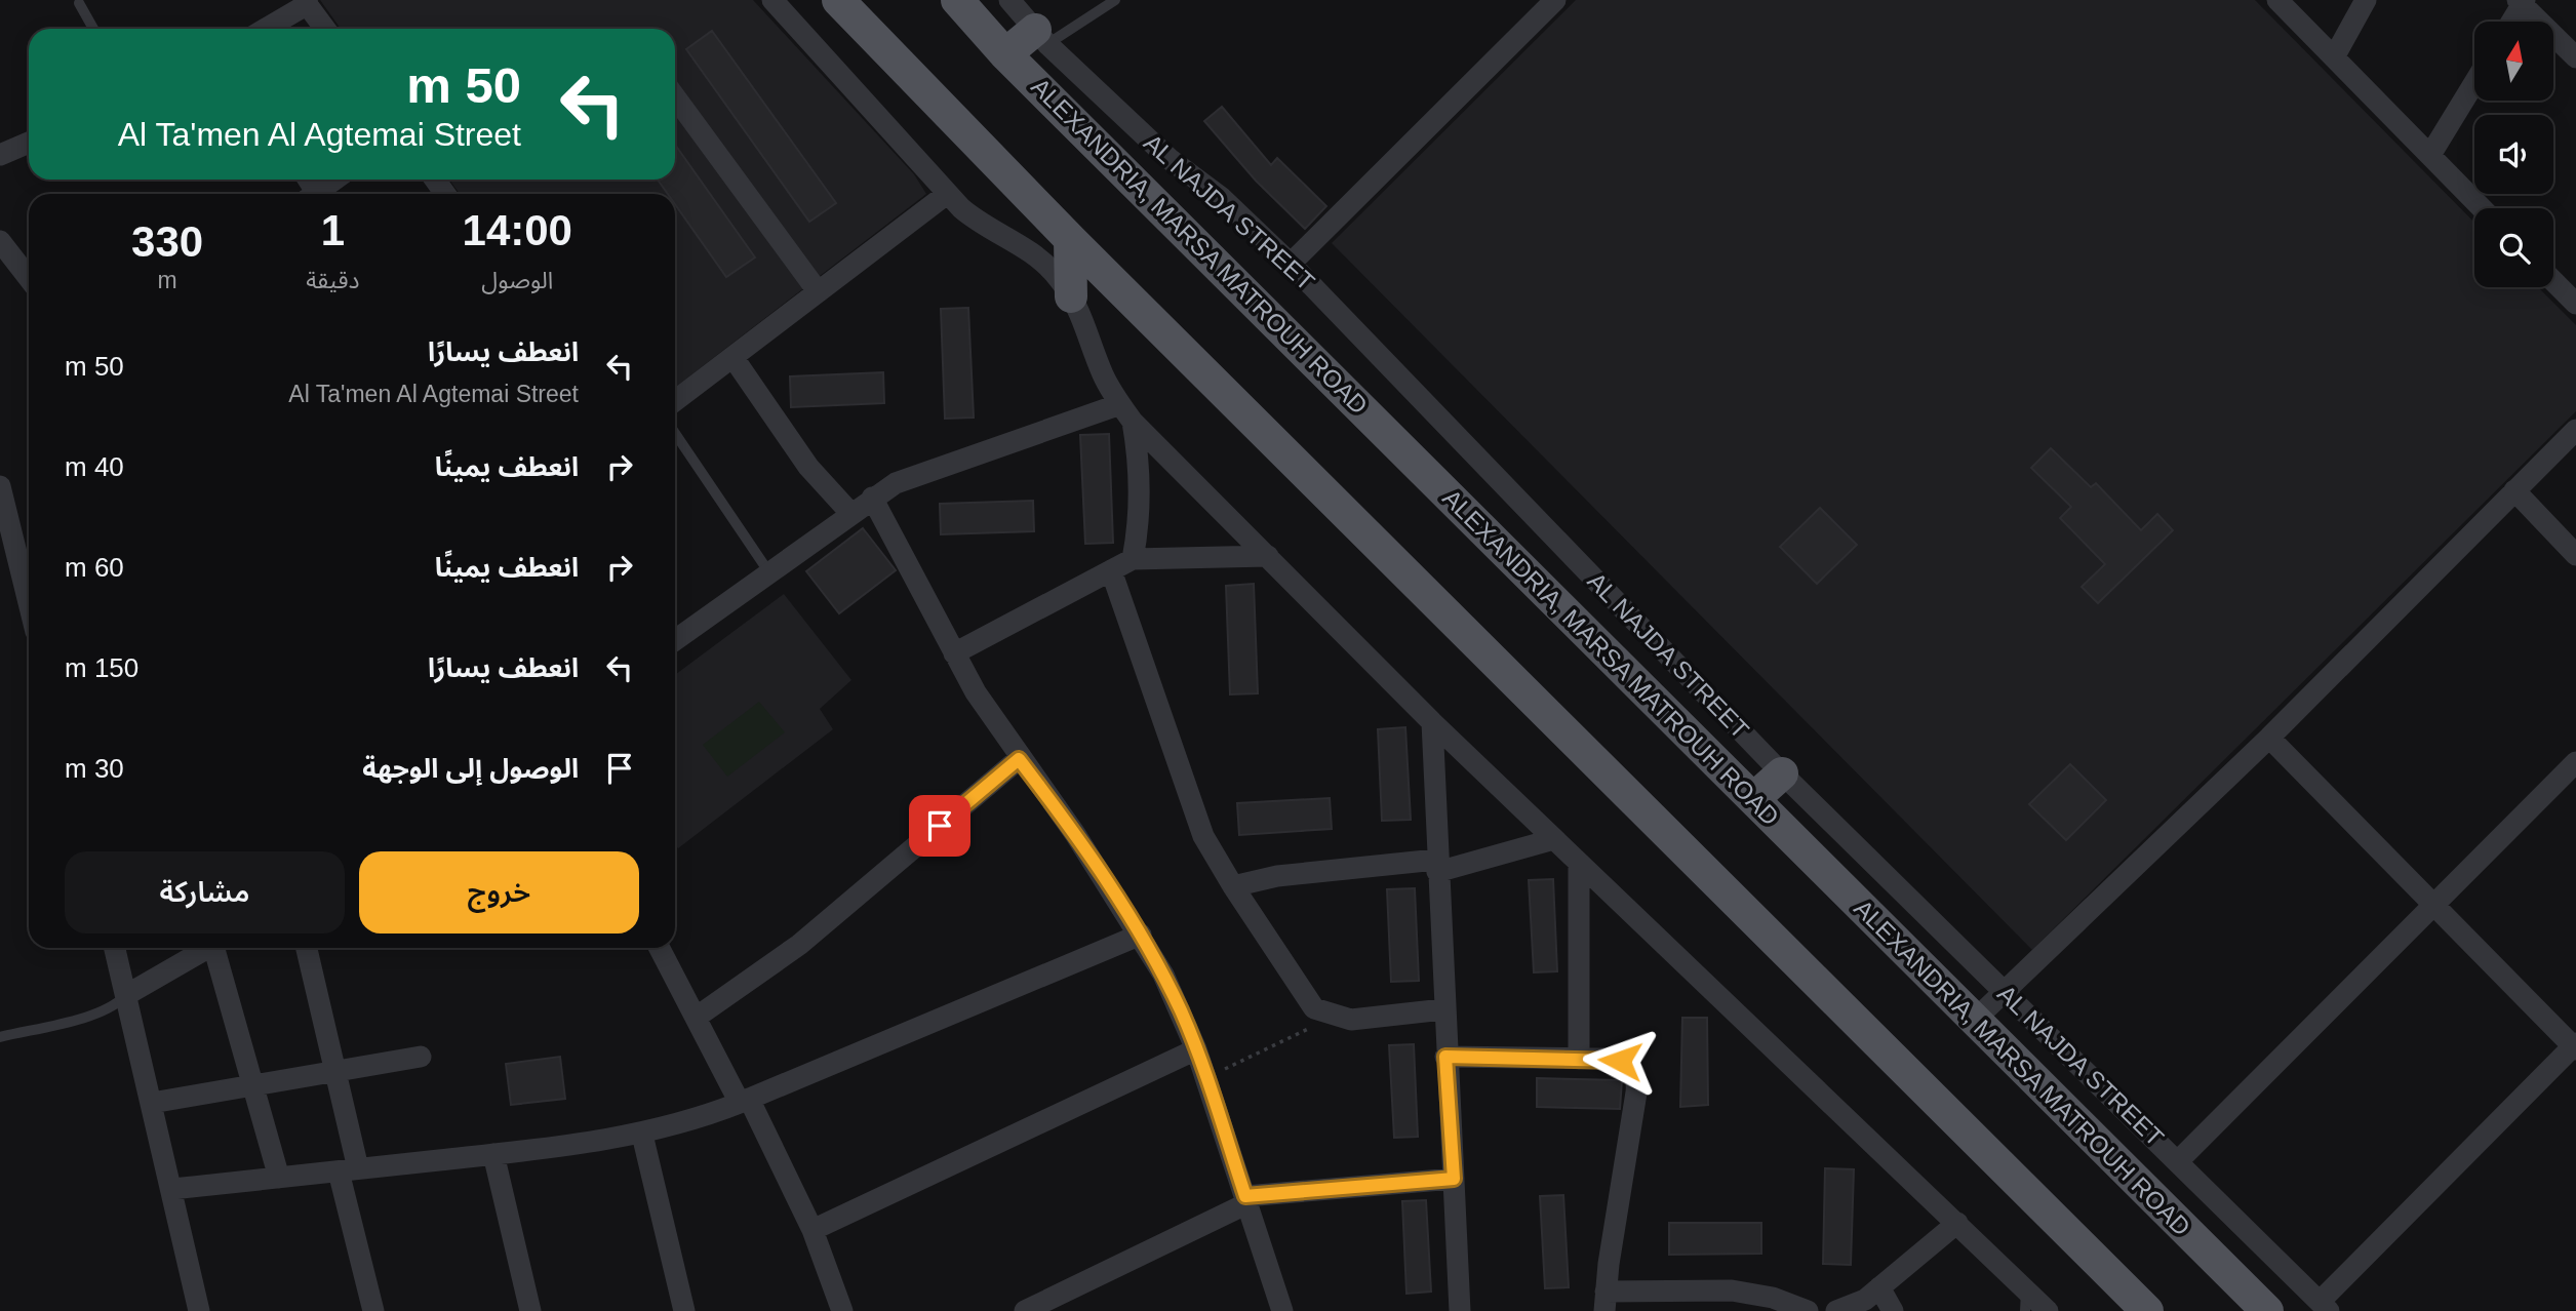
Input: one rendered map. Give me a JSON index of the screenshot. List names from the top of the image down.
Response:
{
  "streets": {
    "main road": ["ALEXANDRIA, MARSA MATROUH ROAD"],
    "street": ["AL NAJDA STREET"]
  },
  "north": "top",
  "page": {
    "turn": ["50 m", "Al Ta'men Al Agtemai Street"],
    "eta": [
      "14:00",
      "الوصول",
      "1",
      "دقيقة",
      "330",
      "m"
    ],
    "list": [
      {
        "name": "انعطف يسارًا",
        "note": "Al Ta'men Al Agtemai Street",
        "value": "50 m"
      },
      {
        "name": "انعطف يمينًا",
        "value": "40 m"
      },
      {
        "name": "انعطف يمينًا",
        "value": "60 m"
      },
      {
        "name": "انعطف يسارًا",
        "value": "150 m"
      },
      {
        "name": "الوصول إلى الوجهة",
        "value": "30 m"
      }
    ],
    "buttons": ["خروج", "مشاركة"]
  }
}
